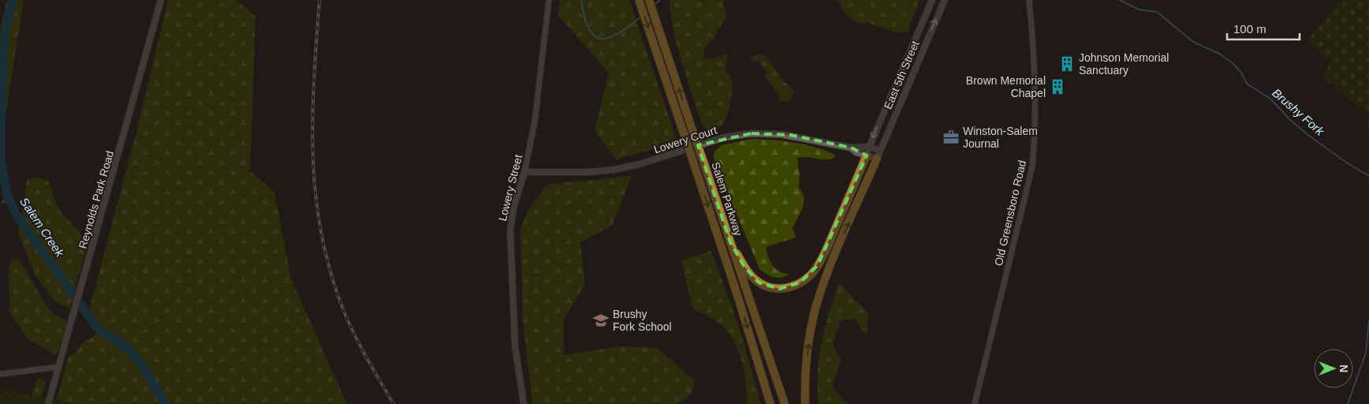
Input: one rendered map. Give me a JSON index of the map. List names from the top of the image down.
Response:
{
  "streets": {
    "highway": ["Salem Parkway"],
    "main road": [
      "East 5th Street",
      "Lowery Court",
      "Lowery Street",
      "Reynolds Park Road"
    ],
    "street": ["Old Greensboro Road"]
  },
  "crossings": [
    ["East 5th Street", "Lowery Court"],
    ["Lowery Court", "Lowery Street"]
  ],
  "water": ["Brushy Fork", "Salem Creek"],
  "places": {
    "building": ["Johnson Memorial Sanctuary", "Brown Memorial Chapel"],
    "office": ["Winston-Salem Journal"],
    "school or university": ["Brushy Fork School"]
  },
  "scale_bar": "100 m",
  "north": "right"
}
